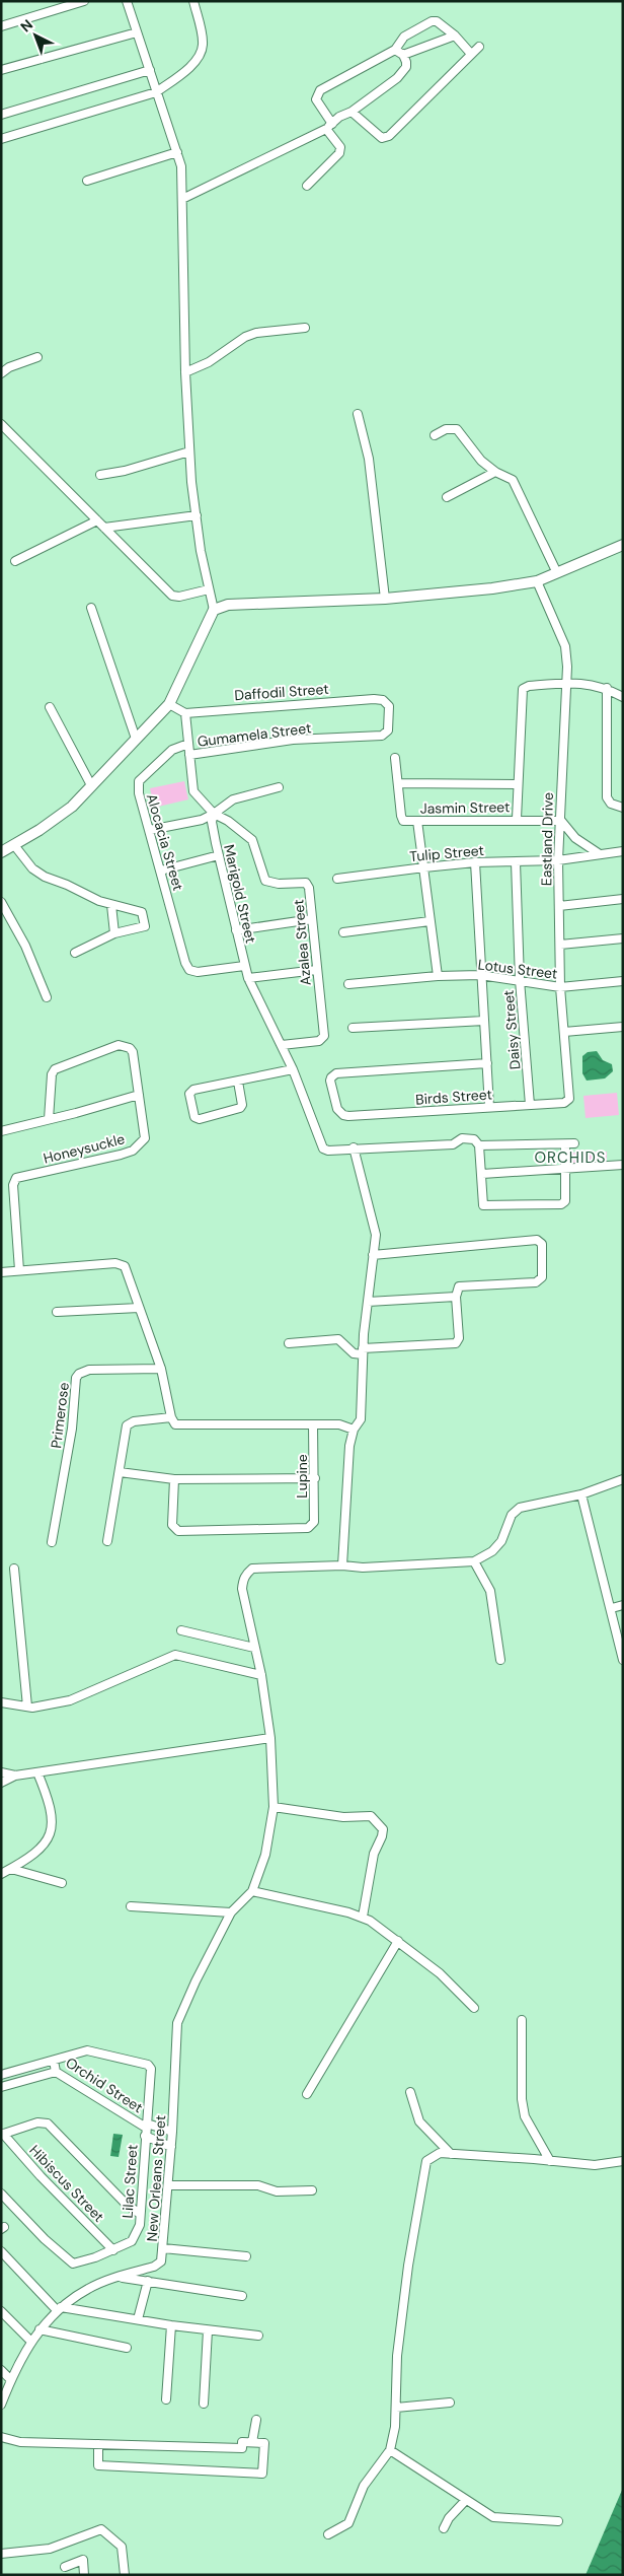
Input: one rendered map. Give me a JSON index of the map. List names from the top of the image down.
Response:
{
  "streets": {
    "street": [
      "Daffodil Street",
      "Gumamela Street",
      "Jasmin Street",
      "Eastland Drive",
      "Alocacia Street",
      "Tulip Street",
      "Marigold Street",
      "Azalea Street",
      "Lotus Street",
      "Daisy Street",
      "Birds Street",
      "Honeysuckle",
      "Primerose",
      "Lupine",
      "Orchid Street",
      "New Orleans Street",
      "Lilac Street",
      "Hibiscus Street"
    ]
  },
  "crossings": [
    ["Daffodil Street", "Gumamela Street"],
    ["Jasmin Street", "Eastland Drive"],
    ["Eastland Drive", "Tulip Street"],
    ["Eastland Drive", "Lotus Street"],
    ["Eastland Drive", "Birds Street"],
    ["Alocacia Street", "Marigold Street"],
    ["Tulip Street", "Daisy Street"],
    ["Marigold Street", "Azalea Street"],
    ["Lotus Street", "Daisy Street"],
    ["Daisy Street", "Birds Street"],
    ["Orchid Street", "Lilac Street"],
    ["Lilac Street", "Hibiscus Street"]
  ],
  "districts": ["ORCHIDS"],
  "north": "top left"
}
